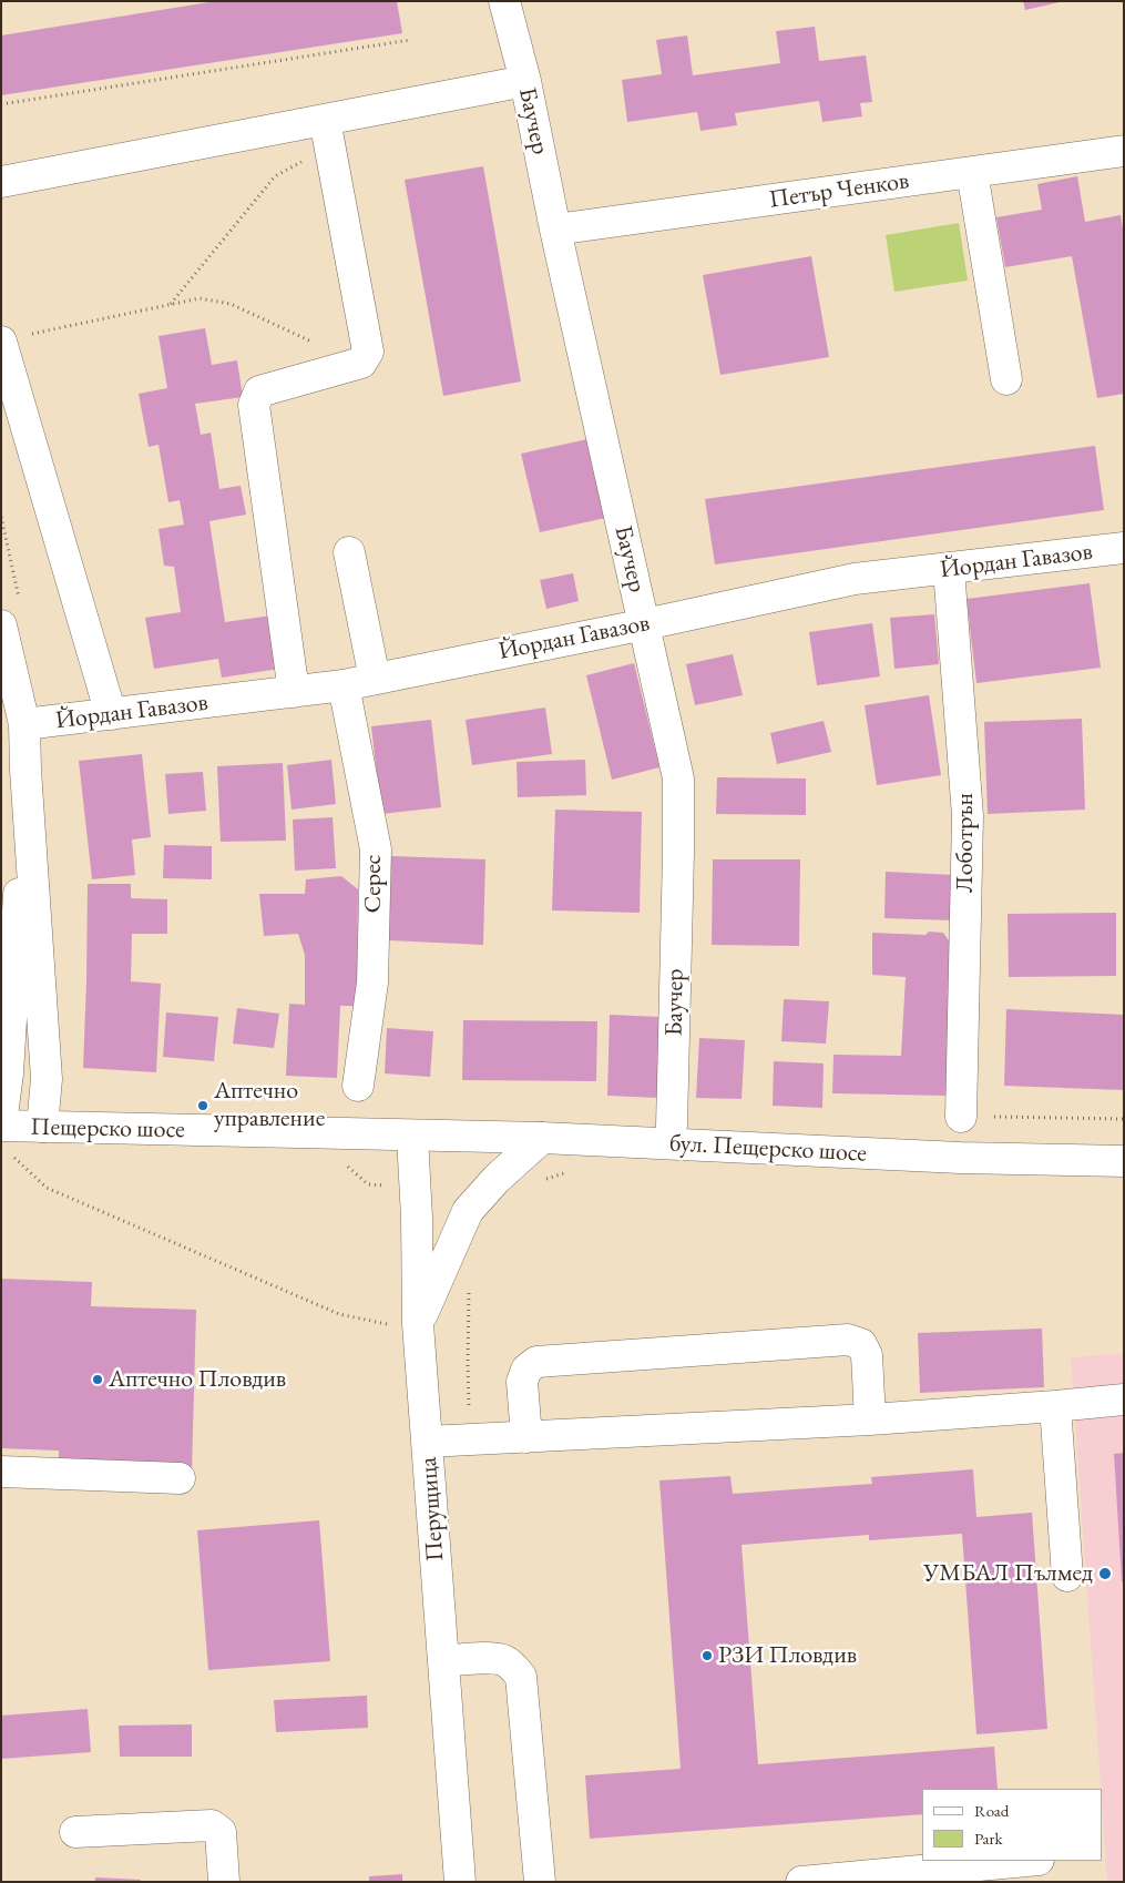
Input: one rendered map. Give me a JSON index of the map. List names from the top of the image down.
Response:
{
  "streets": {
    "street": [
      "Баучер",
      "Петър Ченков",
      "Йордан Гавазов",
      "Лоботрън",
      "Серес",
      "Пещерско шосе",
      "бул. Пещерско шосе",
      "Перущица"
    ]
  },
  "crossings": [
    ["Баучер", "Петър Ченков"],
    ["Баучер", "Йордан Гавазов"],
    ["Йордан Гавазов", "Лоботрън"],
    ["Йордан Гавазов", "Серес"],
    ["Пещерско шосе", "бул. Пещерско шосе"],
    ["Пещерско шосе", "Перущица"],
    ["бул. Пещерско шосе", "Перущица"]
  ],
  "places": [
    "Аптечно управление",
    "Аптечно Пловдив",
    "УМБАЛ Пълмед",
    "РЗИ Пловдив"
  ],
  "legend": ["Road", "Park"]
}
